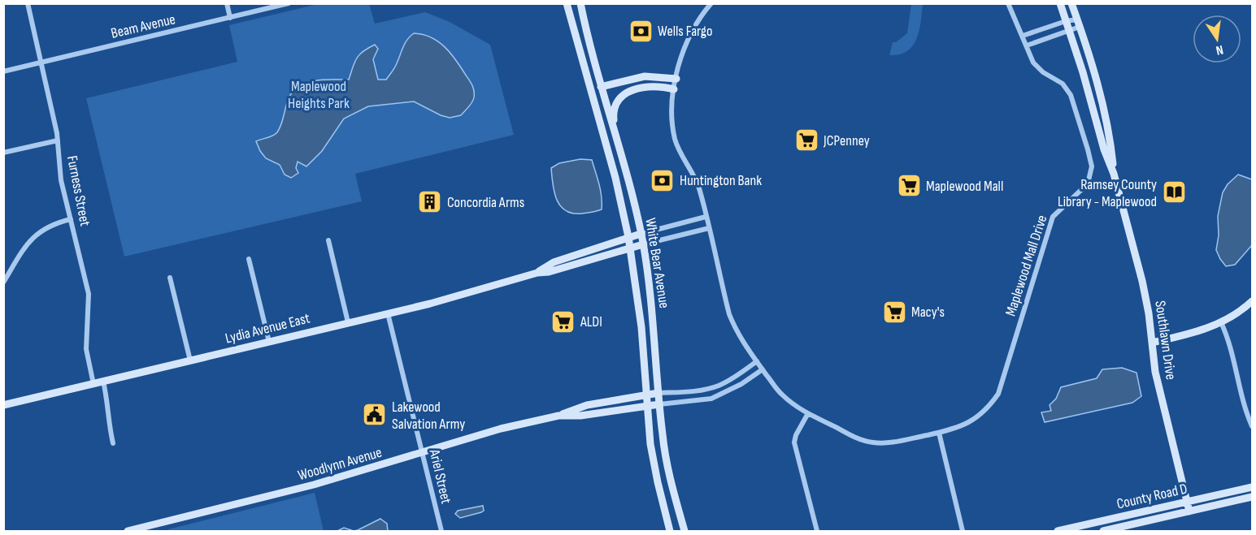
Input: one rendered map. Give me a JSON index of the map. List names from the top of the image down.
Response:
{
  "streets": {
    "street": [
      "Beam Avenue",
      "Furness Street",
      "White Bear Avenue",
      "Maplewood Mall Drive",
      "Lydia Avenue East",
      "Southlawn Drive",
      "Woodlynn Avenue",
      "Ariel Street",
      "County Road D"
    ]
  },
  "crossings": [
    ["Beam Avenue", "Furness Street"],
    ["Furness Street", "Lydia Avenue East"],
    ["White Bear Avenue", "Lydia Avenue East"],
    ["White Bear Avenue", "Woodlynn Avenue"],
    ["Lydia Avenue East", "Ariel Street"],
    ["Southlawn Drive", "County Road D"],
    ["Woodlynn Avenue", "Ariel Street"]
  ],
  "parks": ["Maplewood Heights Park"],
  "places": {
    "bank": ["Wells Fargo", "Huntington Bank"],
    "supermarket": [
      "JCPenney",
      "Maplewood Mall",
      "Macy's",
      "ALDI"
    ],
    "library": ["Ramsey County Library - Maplewood"],
    "building": ["Concordia Arms"],
    "public building": ["Lakewood Salvation Army"]
  },
  "north": "bottom"
}
